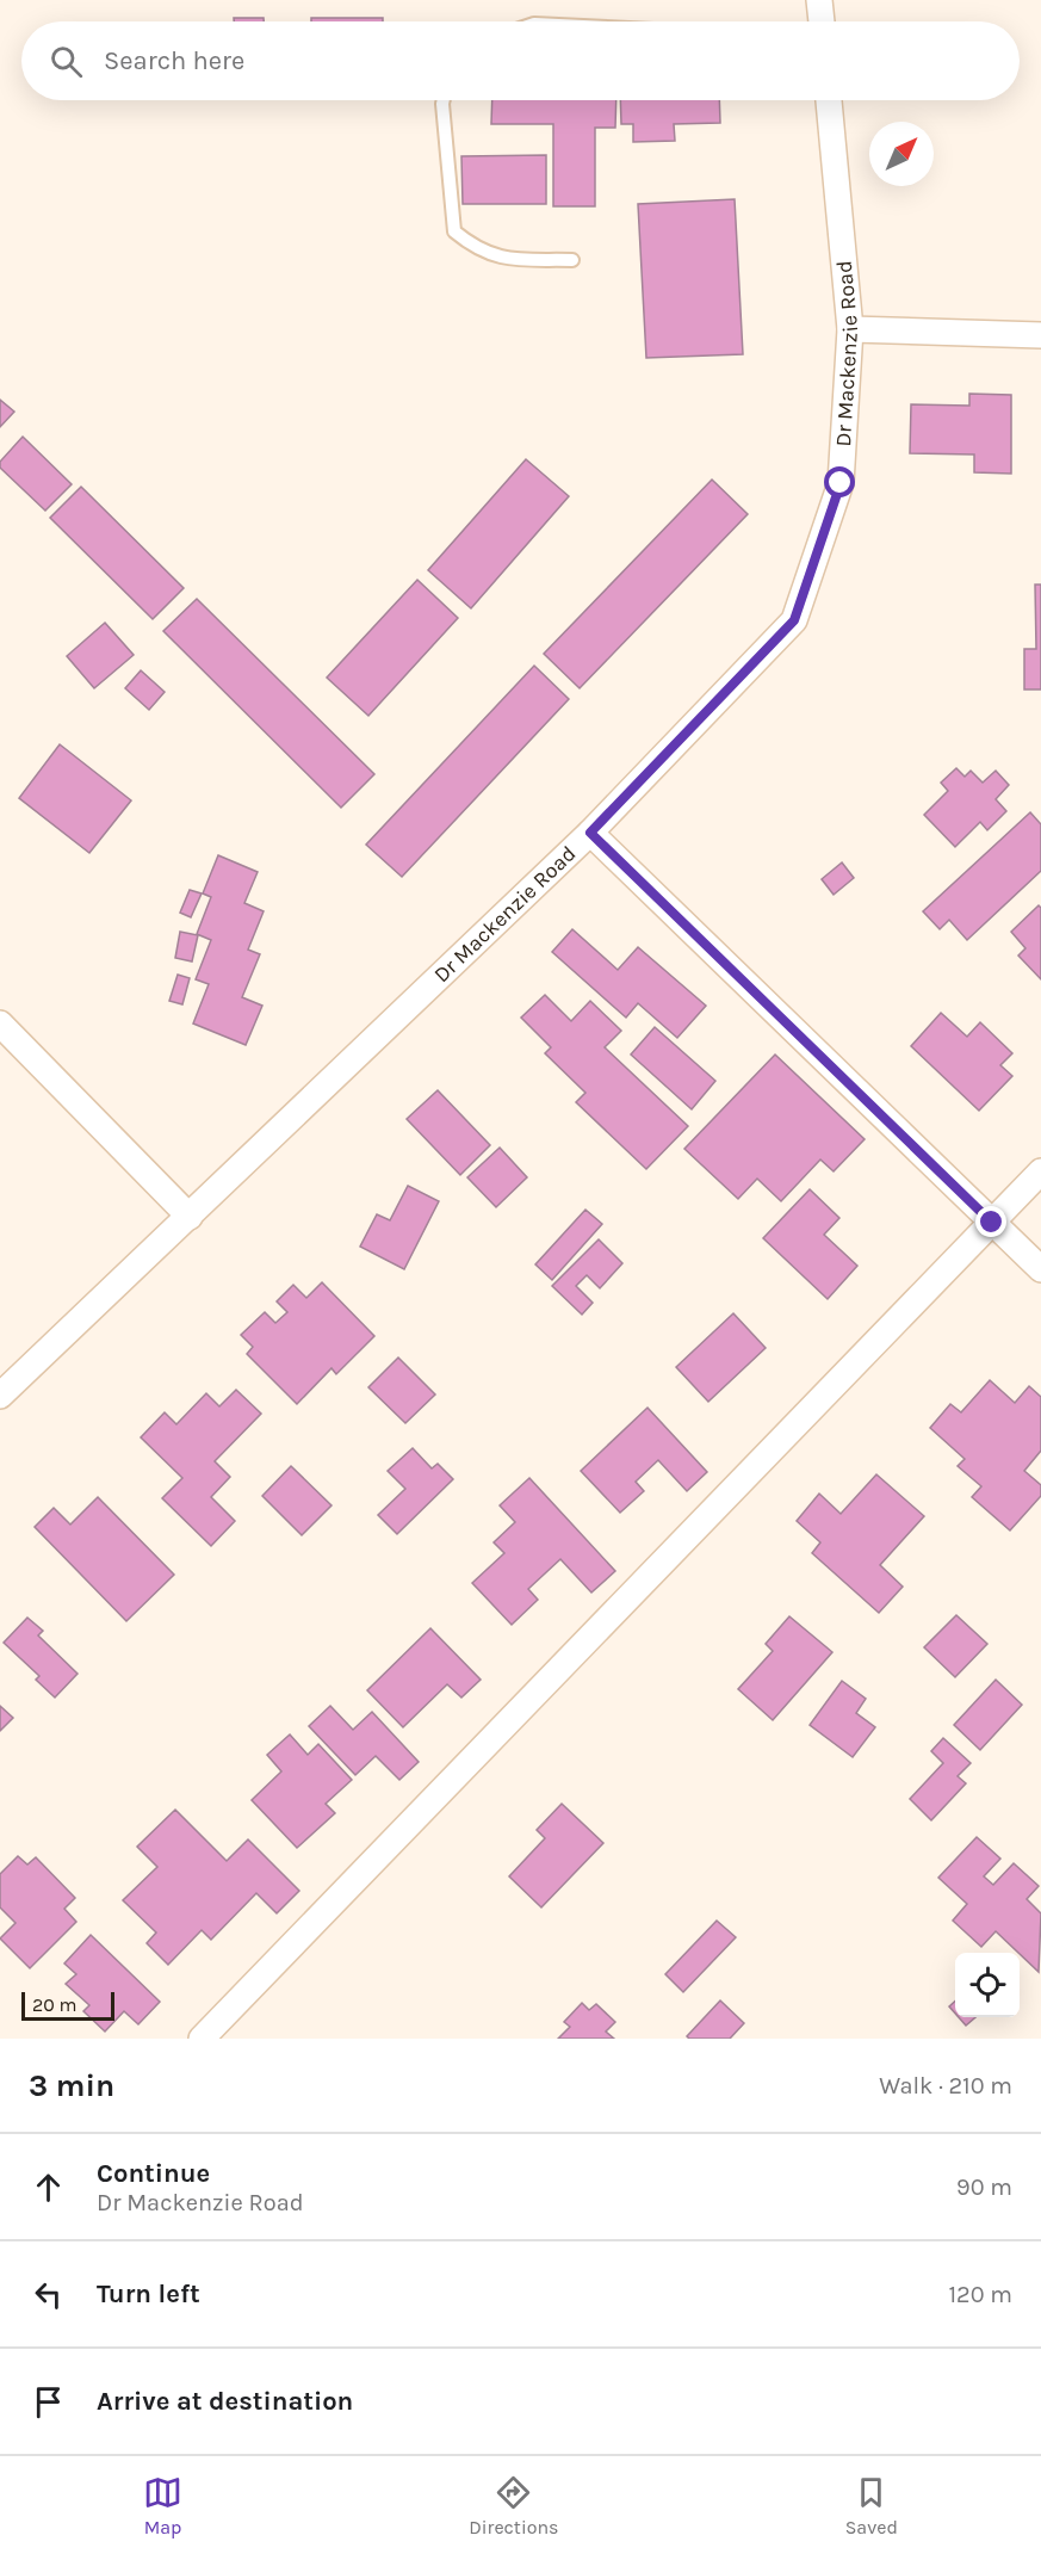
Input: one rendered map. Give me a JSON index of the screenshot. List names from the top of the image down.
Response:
{
  "streets": {
    "street": ["Dr Mackenzie Road"]
  },
  "scale_bar": "20 m",
  "north": "top right",
  "page": {
    "search": "Search here",
    "scale": "20 m",
    "heading": ["3 min", "Walk · 210 m"],
    "list": [
      ["Continue", "Dr Mackenzie Road", "90 m"],
      ["Turn left", "120 m"],
      "Arrive at destination"
    ],
    "nav": ["Map", "Directions", "Saved"]
  }
}
